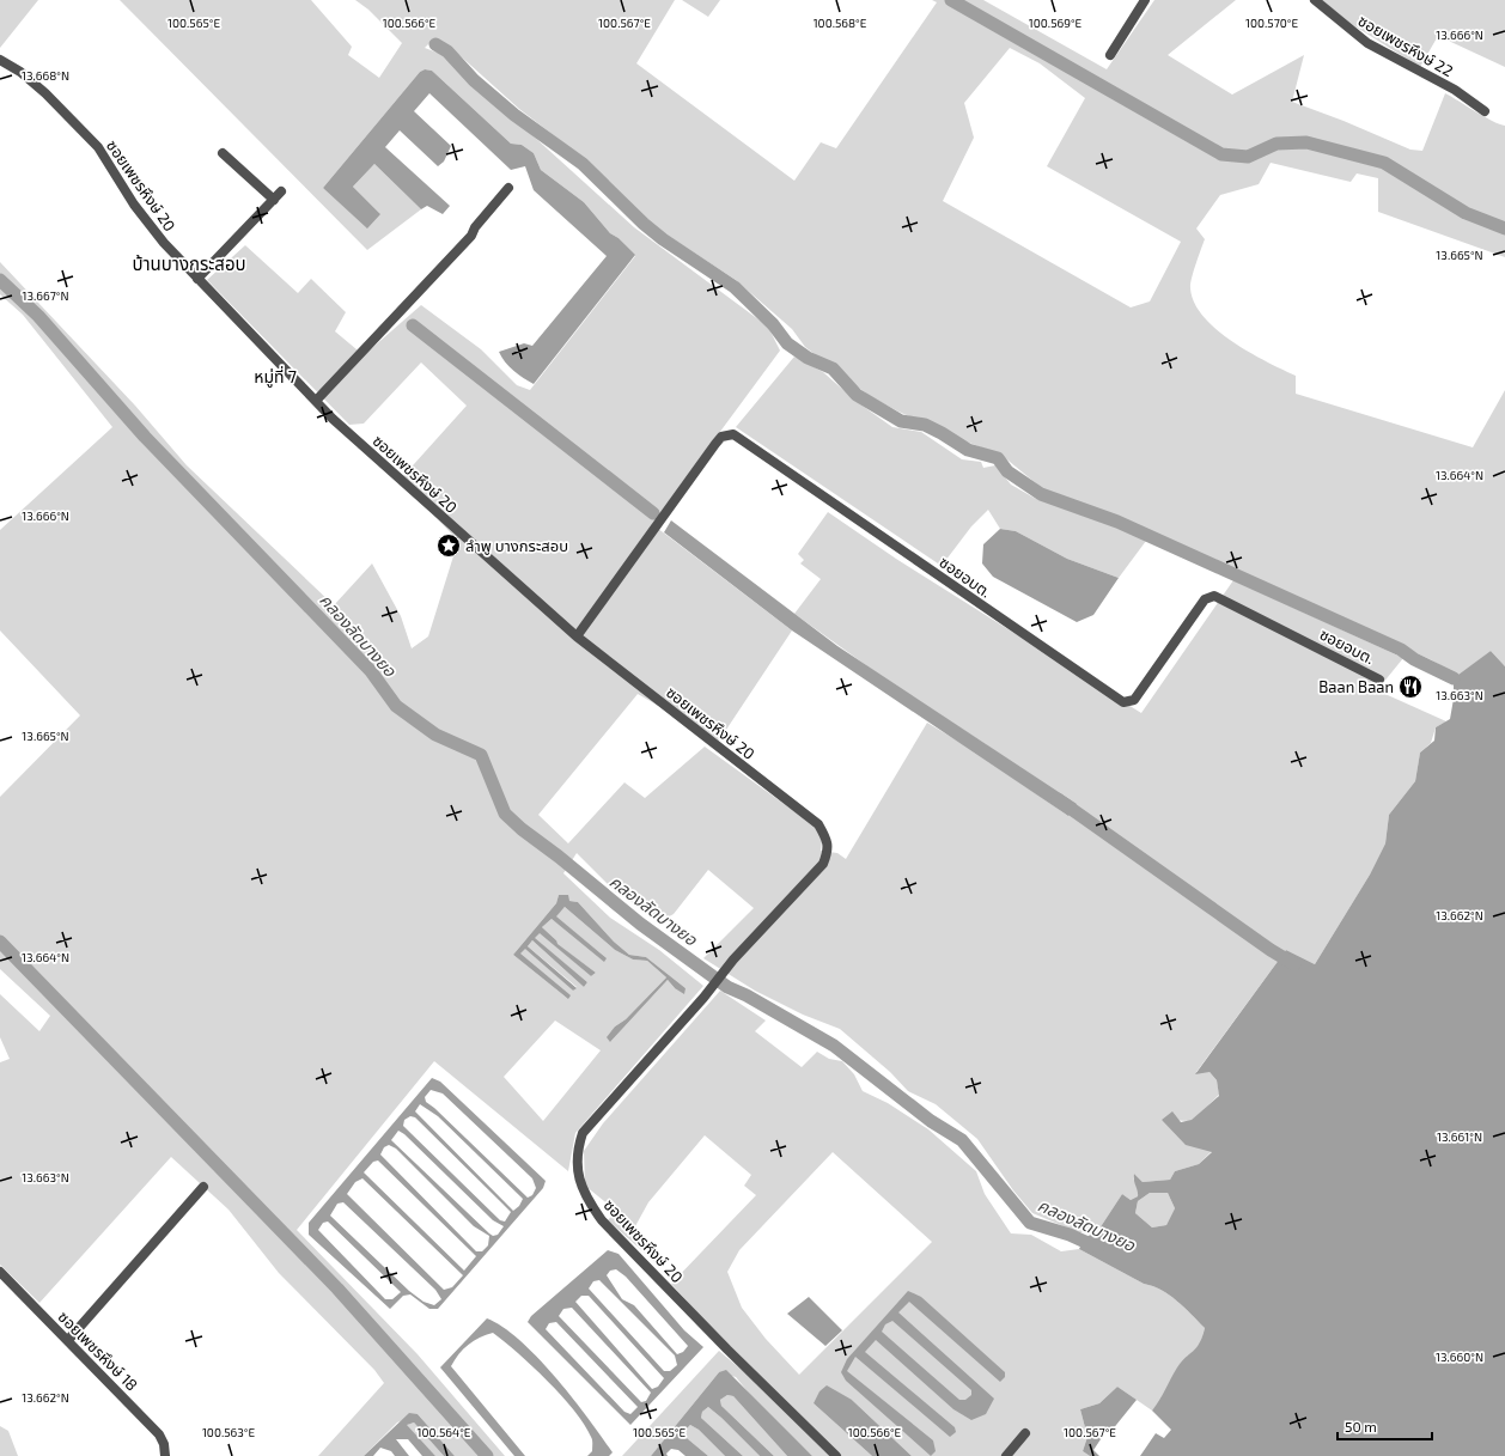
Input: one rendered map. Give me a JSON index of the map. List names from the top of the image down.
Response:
{
  "streets": {
    "street": [
      "ซอยเพชรหึงษ์ 22",
      "ซอยเพชรหึงษ์ 20",
      "ซอยอบต.",
      "ซอยเพชรหึงษ์ 18"
    ]
  },
  "crossings": [
    ["ซอยเพชรหึงษ์ 20", "ซอยอบต."]
  ],
  "districts": ["บ้านบางกระสอบ", "หมู่ที่ 7"],
  "water": ["คลองลัดบางยอ"],
  "places": {
    "place": ["ลำพู บางกระสอบ"],
    "restaurant": ["Baan Baan"]
  },
  "scale_bar": "50 m",
  "coordinates": [
    "100.565°E",
    "100.566°E",
    "100.567°E",
    "100.568°E",
    "100.569°E",
    "100.570°E",
    "13.666°N",
    "13.668°N",
    "13.665°N",
    "13.667°N",
    "13.664°N",
    "13.663°N",
    "13.662°N",
    "13.661°N",
    "13.660°N",
    "100.563°E",
    "100.564°E"
  ]
}
